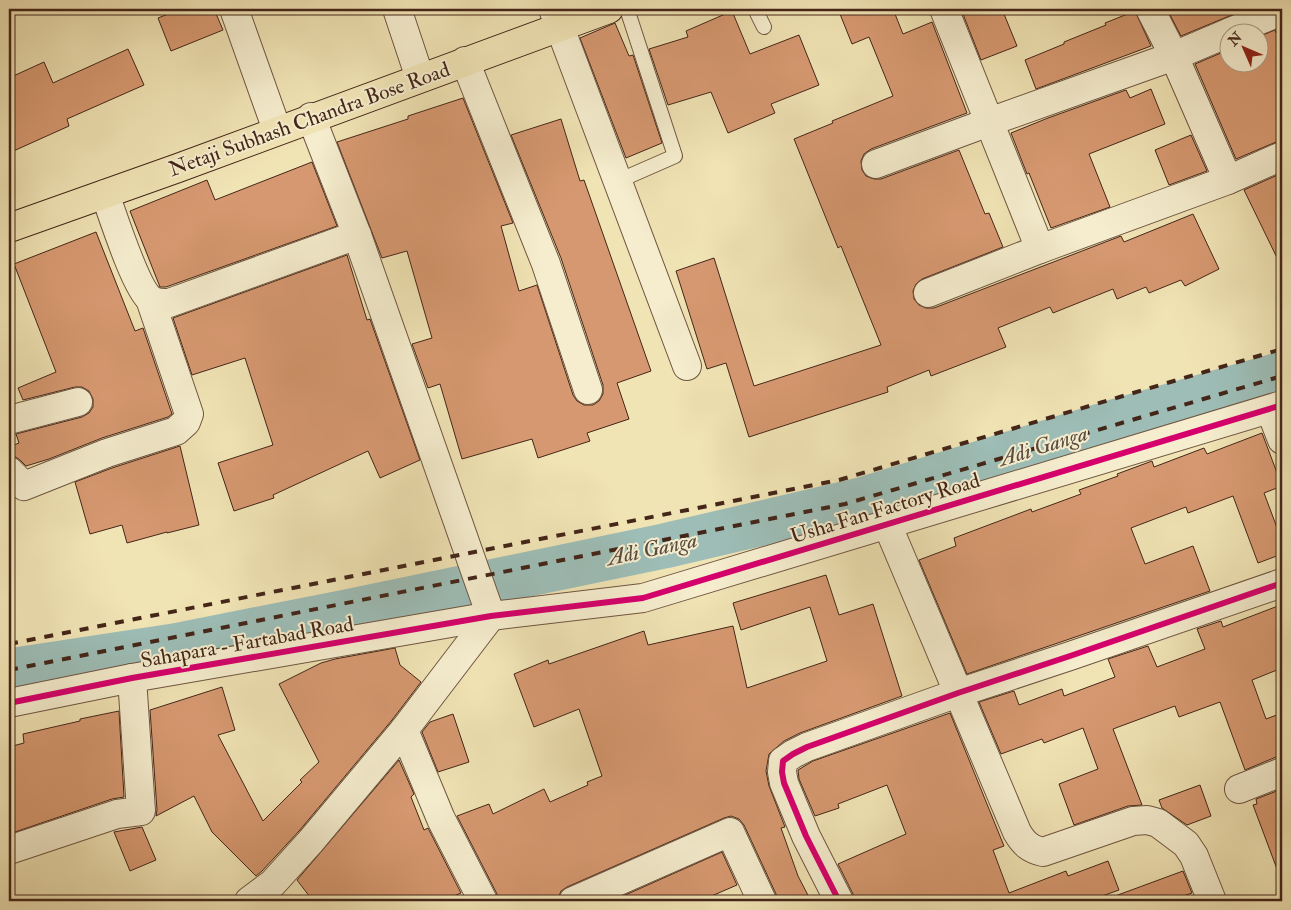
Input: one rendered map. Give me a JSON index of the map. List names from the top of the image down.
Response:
{
  "streets": {
    "main road": ["Netaji Subhash Chandra Bose Road"],
    "street": ["Usha Fan Factory Road", "Sahapara - Fartabad Road"]
  },
  "crossings": [
    ["Usha Fan Factory Road", "Sahapara - Fartabad Road"]
  ],
  "water": ["Adi Ganga"],
  "north": "top left"
}
